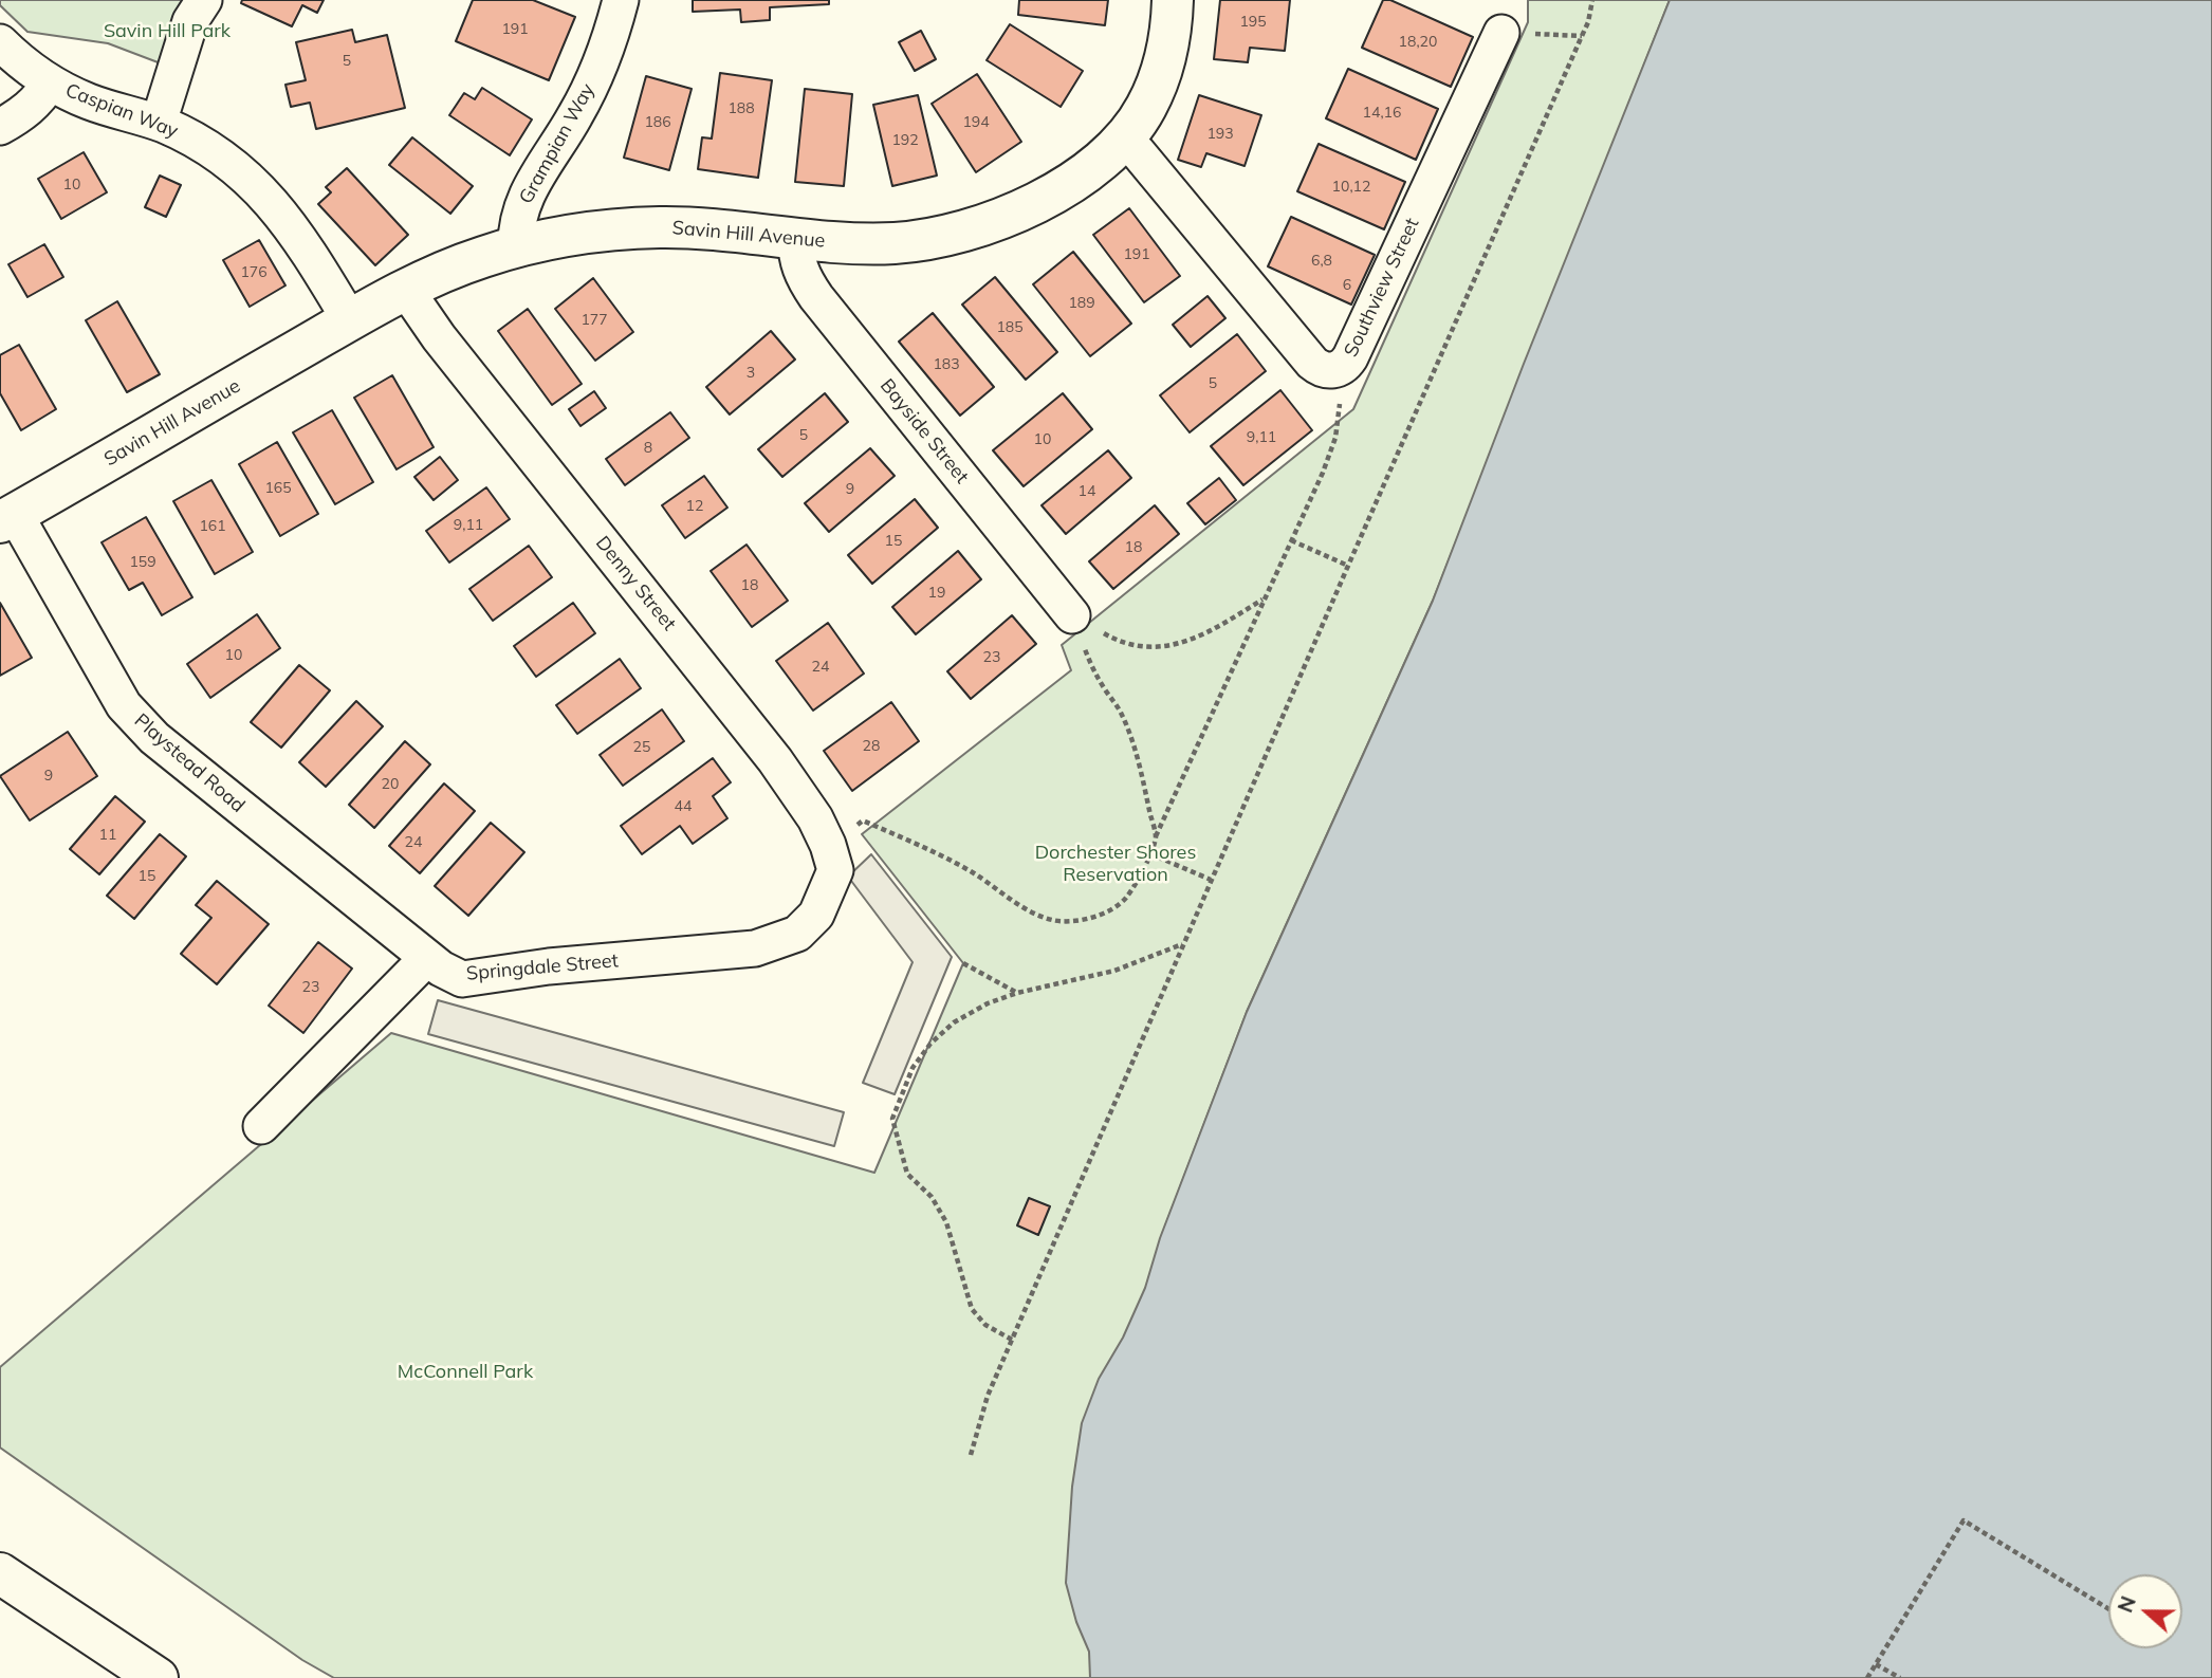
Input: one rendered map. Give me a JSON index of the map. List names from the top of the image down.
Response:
{
  "streets": {
    "main road": ["Savin Hill Avenue"],
    "street": [
      "Caspian Way",
      "Grampian Way",
      "Southview Street",
      "Bayside Street",
      "Denny Street",
      "Playstead Road",
      "Springdale Street"
    ]
  },
  "crossings": [
    ["Caspian Way", "Savin Hill Avenue"],
    ["Grampian Way", "Savin Hill Avenue"],
    ["Savin Hill Avenue", "Southview Street"],
    ["Savin Hill Avenue", "Bayside Street"],
    ["Savin Hill Avenue", "Denny Street"],
    ["Savin Hill Avenue", "Playstead Road"],
    ["Denny Street", "Springdale Street"],
    ["Playstead Road", "Springdale Street"]
  ],
  "parks": ["Savin Hill Park", "Dorchester Shores Reservation", "McConnell Park"],
  "house_numbers": [
    "195",
    "191",
    "18,20",
    "5",
    "188",
    "14,16",
    "186",
    "194",
    "193",
    "192",
    "10",
    "10,12",
    "191",
    "6,8",
    "176",
    "6",
    "189",
    "177",
    "185",
    "183",
    "3",
    "5",
    "5",
    "9,11",
    "10",
    "8",
    "165",
    "9",
    "14",
    "12",
    "9,11",
    "161",
    "15",
    "18",
    "159",
    "18",
    "19",
    "10",
    "23",
    "24",
    "28",
    "25",
    "9",
    "20",
    "44",
    "11",
    "24",
    "15",
    "23"
  ],
  "north": "left"
}
